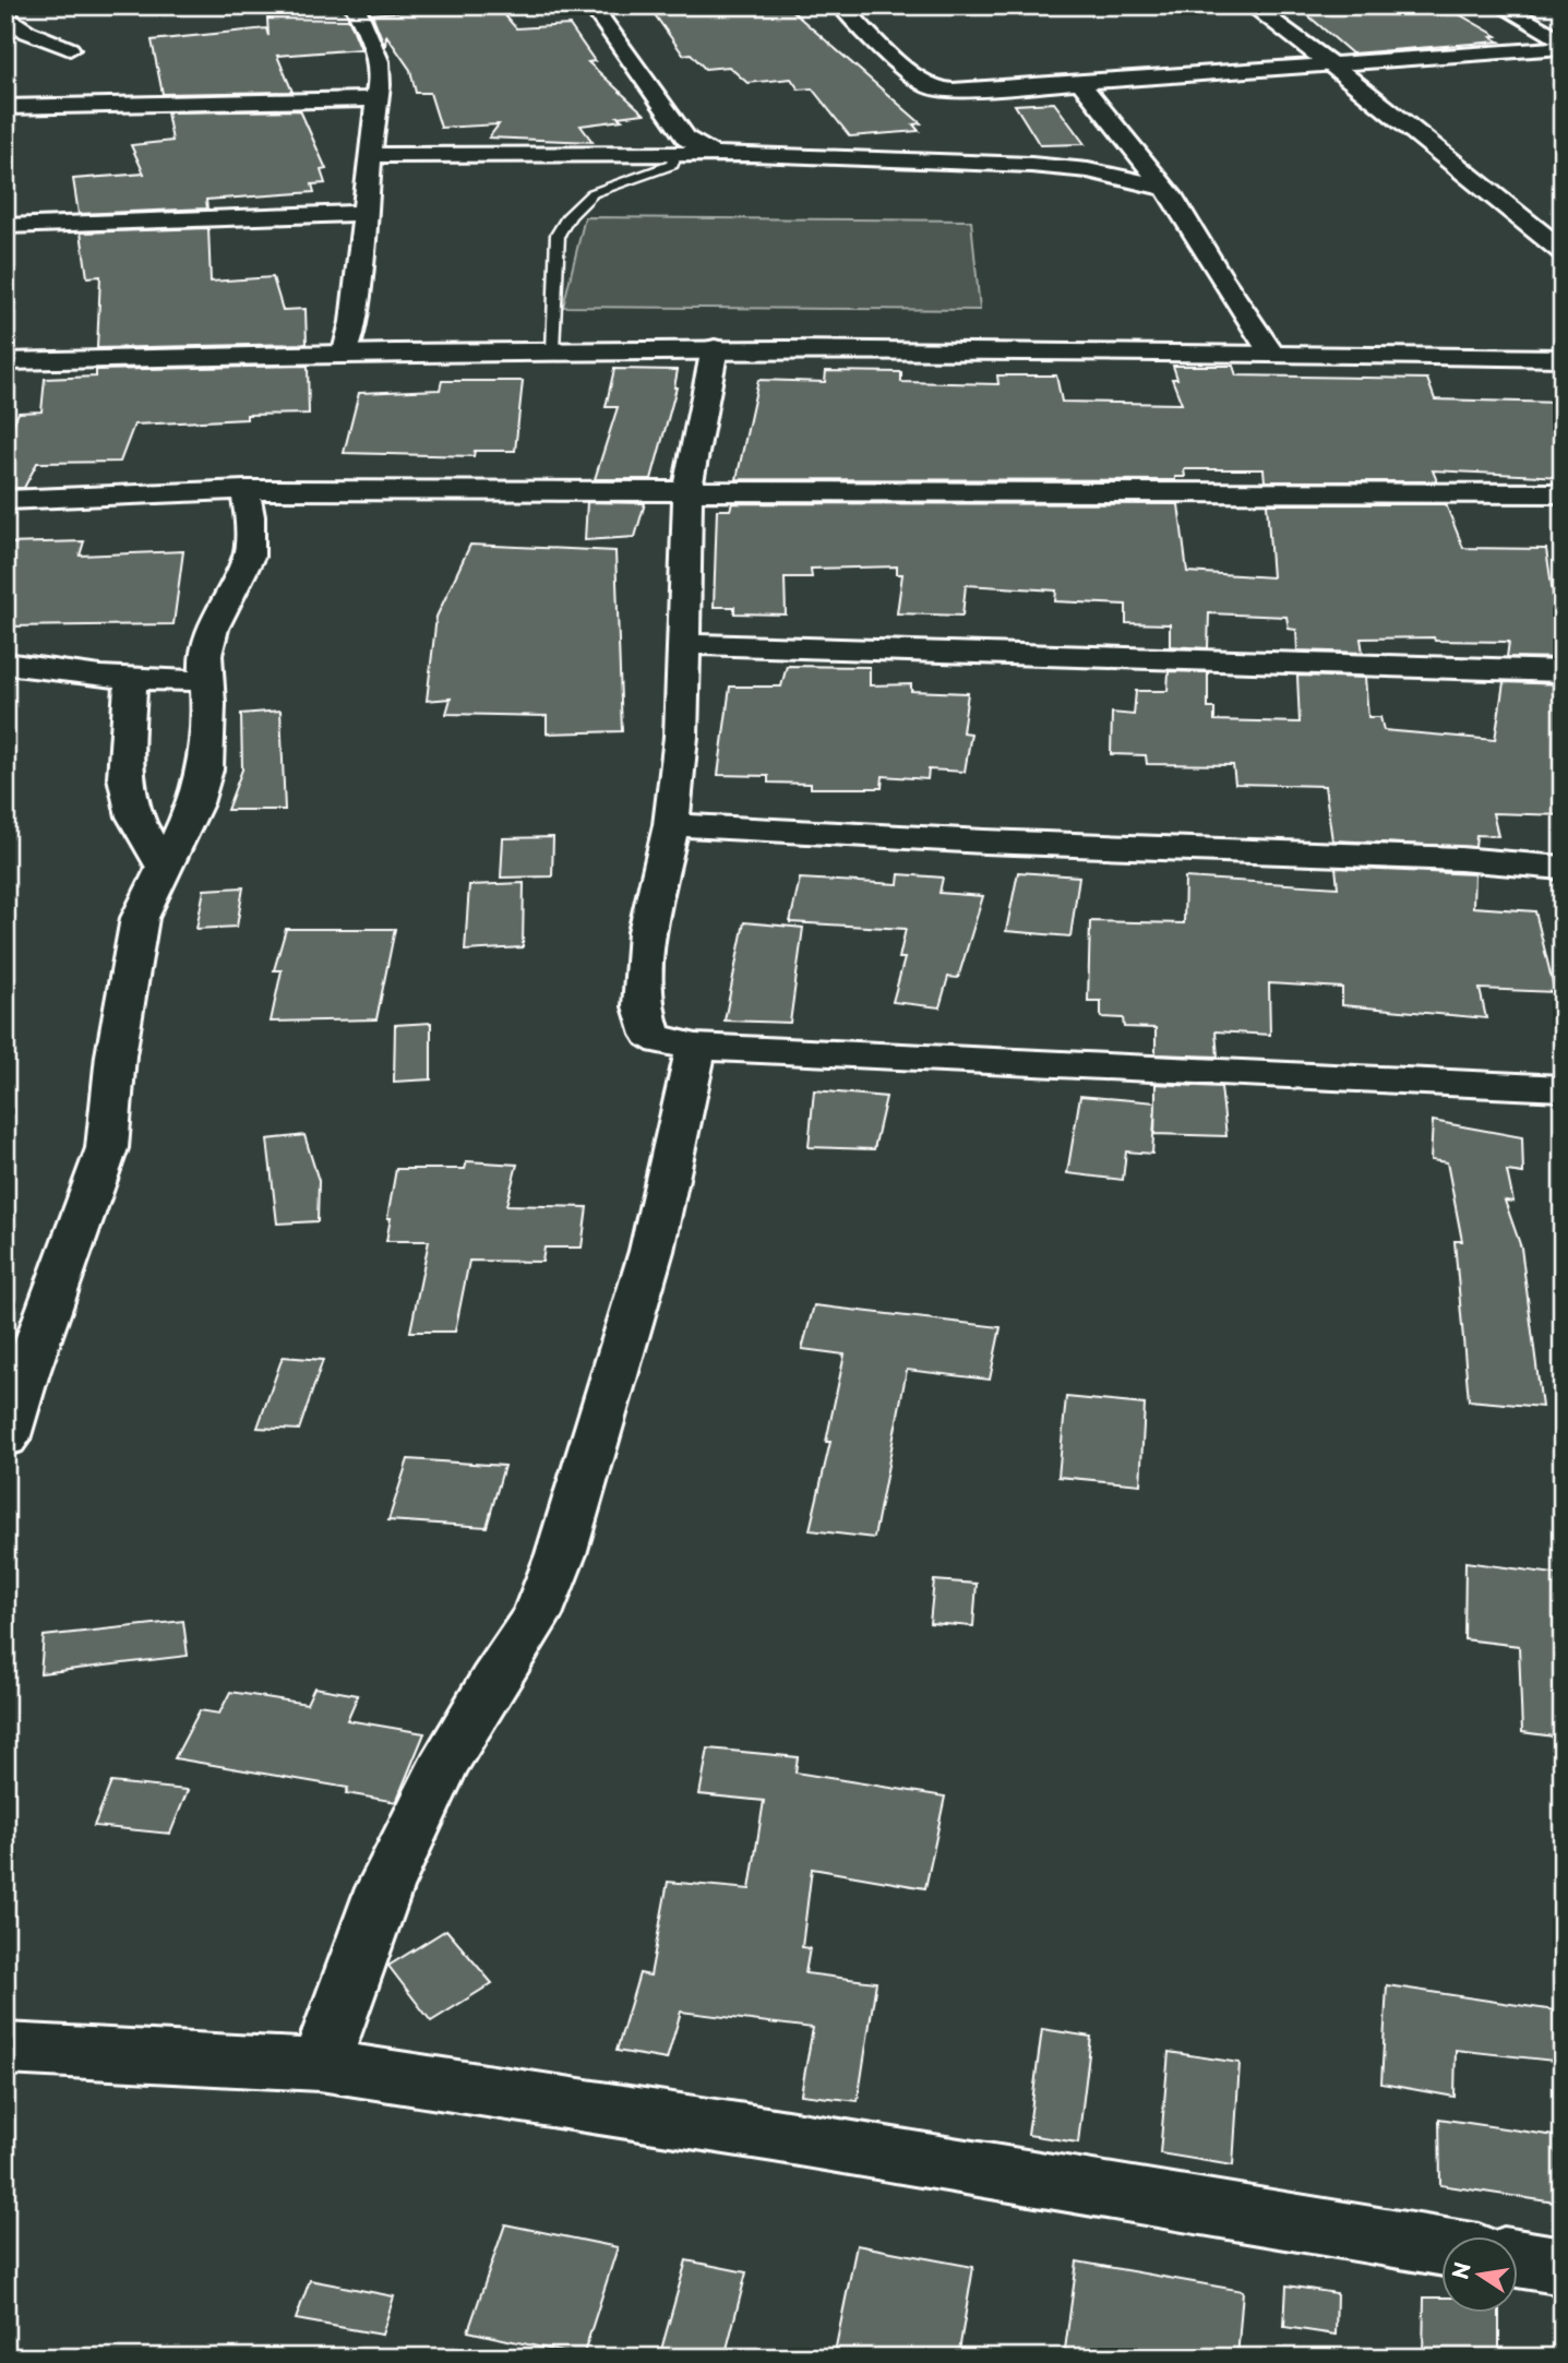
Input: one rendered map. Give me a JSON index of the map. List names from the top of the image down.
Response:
{
  "north": "left"
}
